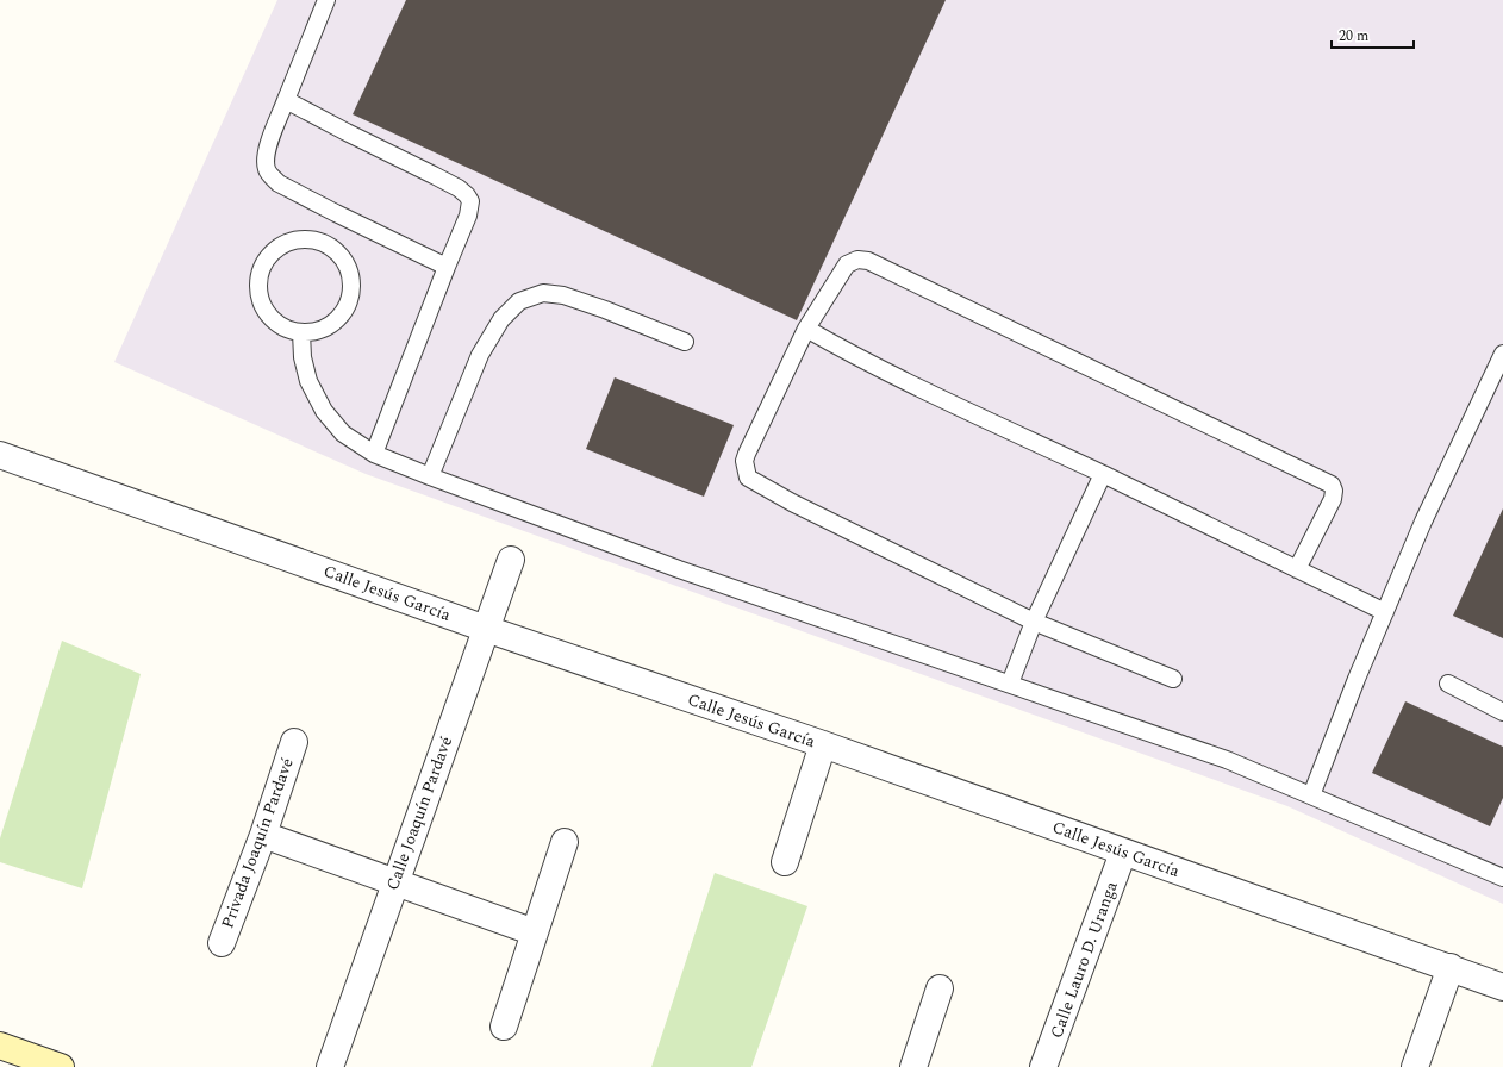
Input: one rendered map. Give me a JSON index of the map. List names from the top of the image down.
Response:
{
  "streets": {
    "street": [
      "Calle Jesús García",
      "Calle Joaquín Pardavé",
      "Privada Joaquín Pardavé",
      "Calle Lauro D. Uranga"
    ]
  },
  "crossings": [
    ["Calle Jesús García", "Calle Joaquín Pardavé"],
    ["Calle Jesús García", "Calle Lauro D. Uranga"]
  ],
  "scale_bar": "20 m"
}
